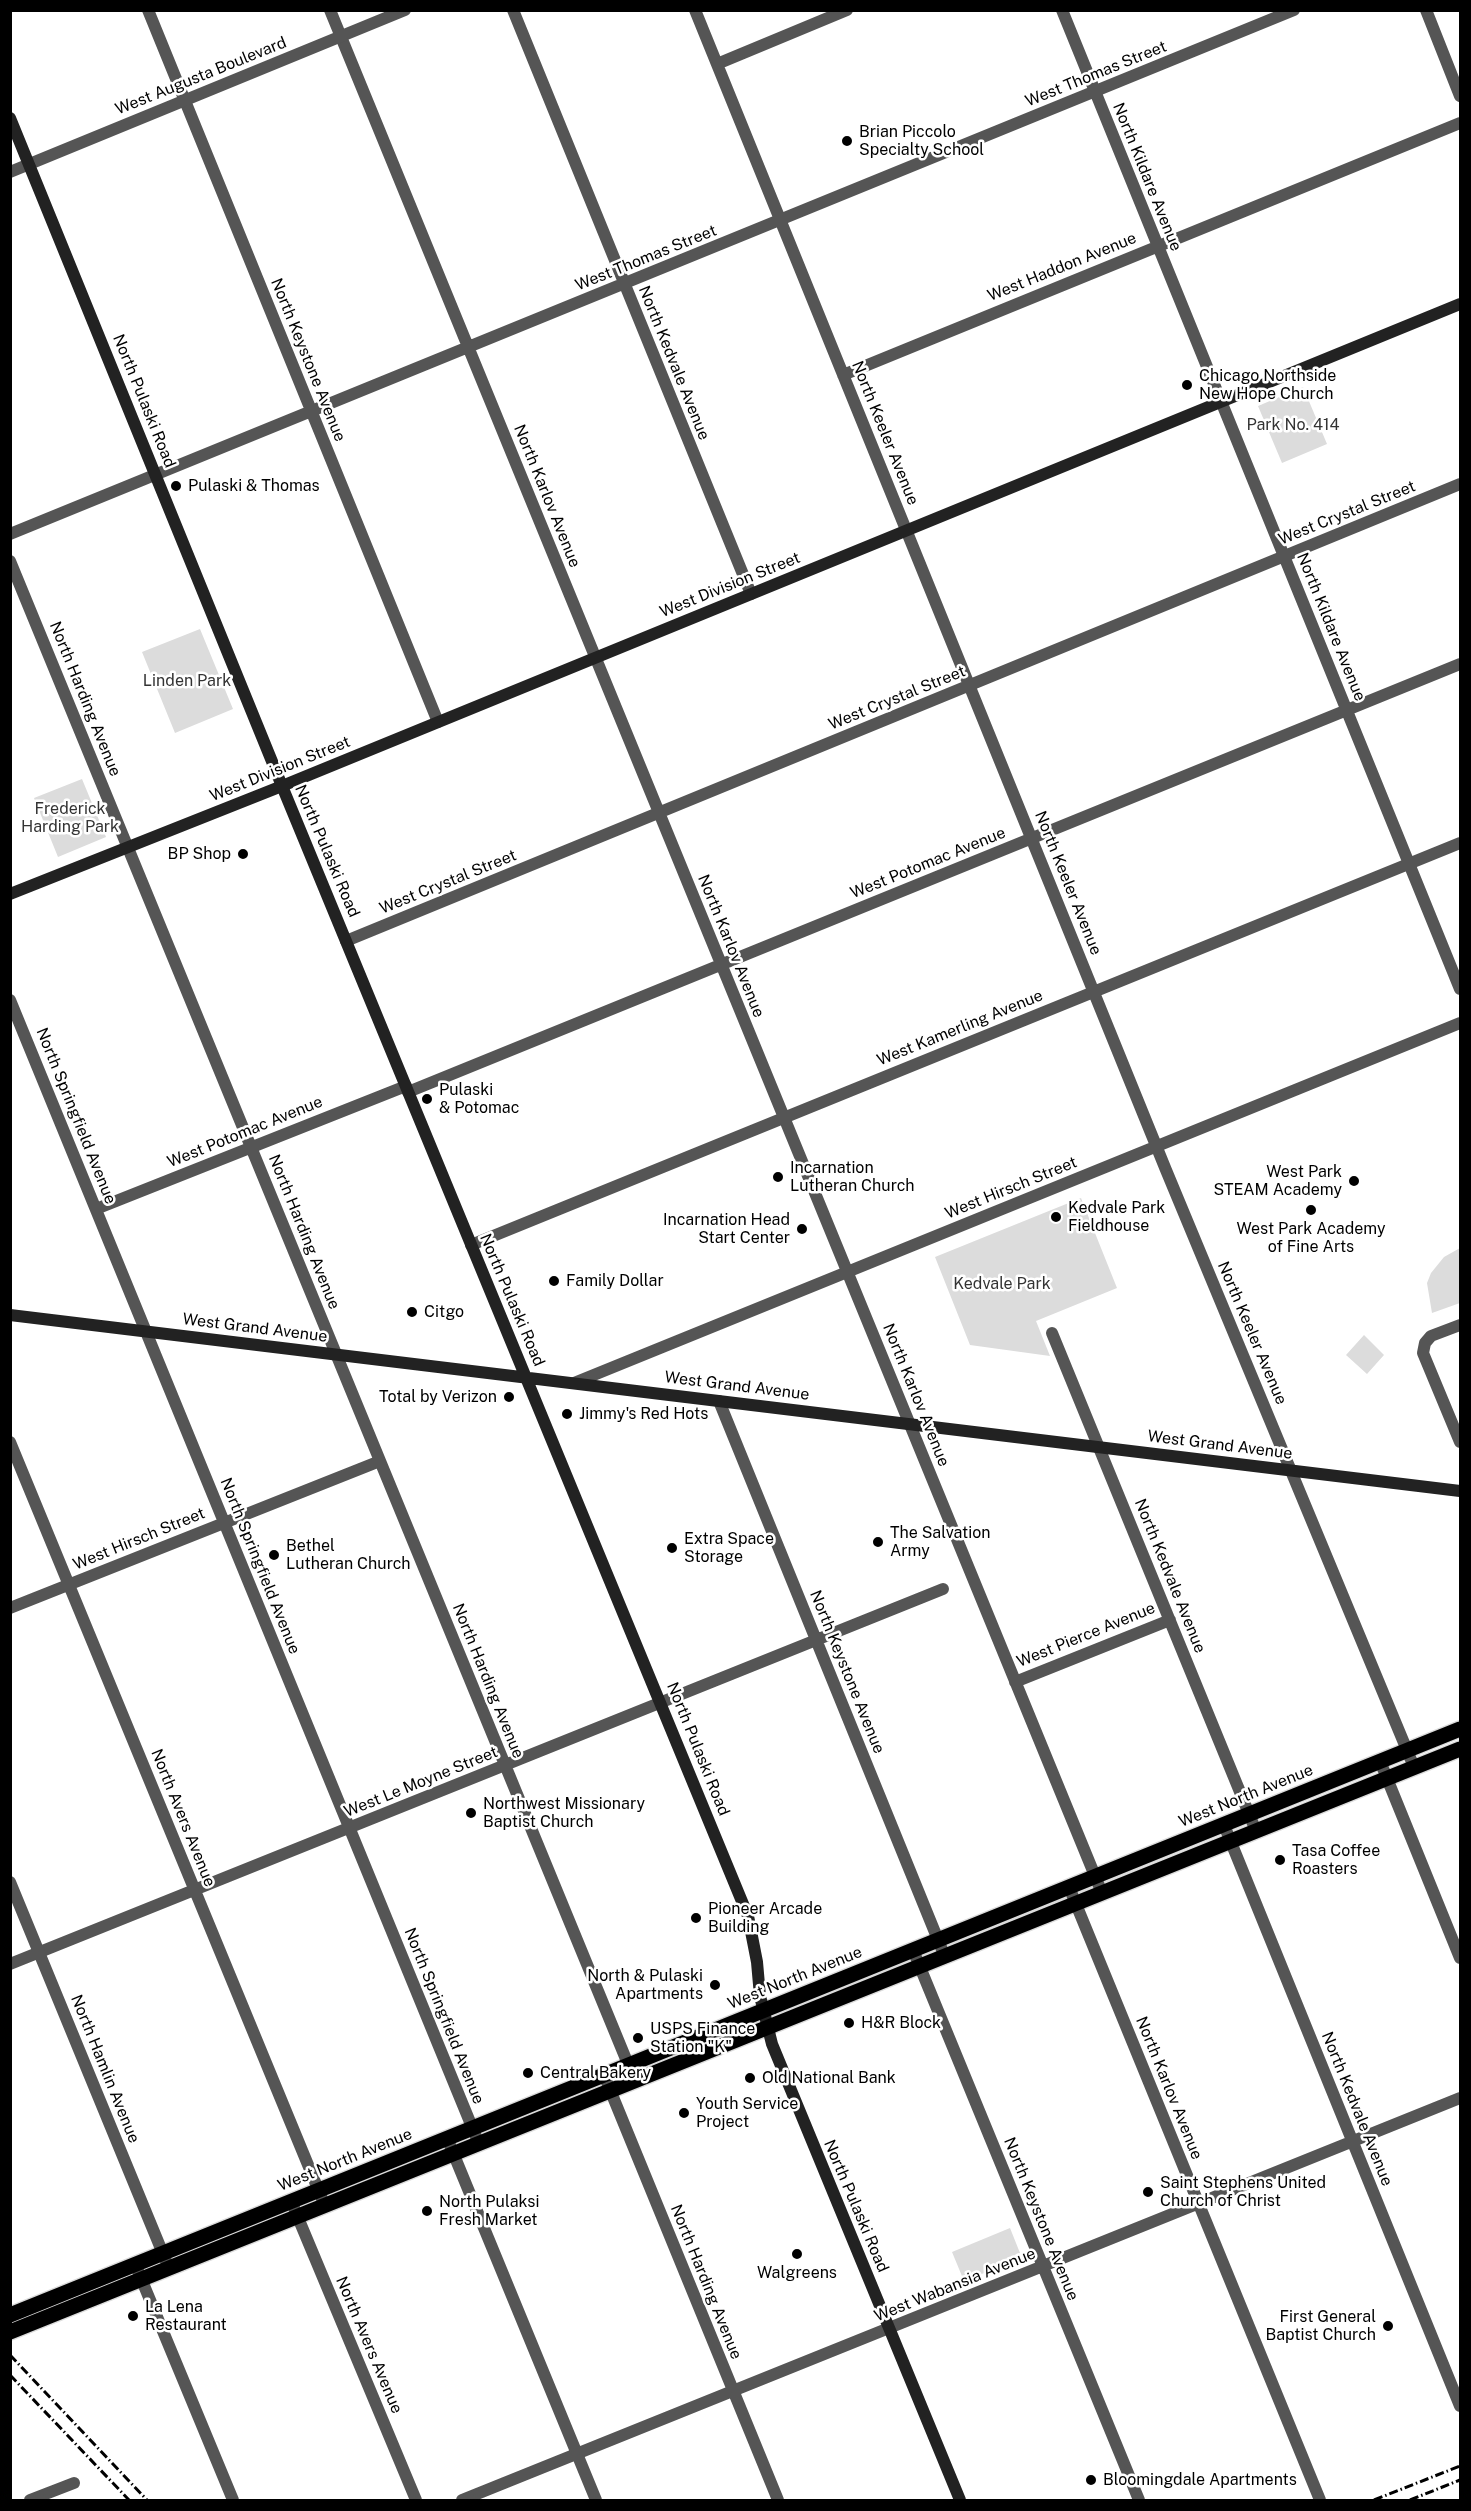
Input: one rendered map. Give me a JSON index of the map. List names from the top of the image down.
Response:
{
  "streets": {
    "main road": [
      "North Pulaski Road",
      "West Division Street",
      "West Grand Avenue",
      "West North Avenue"
    ],
    "street": [
      "West Thomas Street",
      "West Augusta Boulevard",
      "North Kildare Avenue",
      "West Haddon Avenue",
      "North Keystone Avenue",
      "North Kedvale Avenue",
      "North Keeler Avenue",
      "North Karlov Avenue",
      "West Crystal Street",
      "North Harding Avenue",
      "West Potomac Avenue",
      "West Kamerling Avenue",
      "North Springfield Avenue",
      "West Hirsch Street",
      "West Pierce Avenue",
      "West Le Moyne Street",
      "North Avers Avenue",
      "North Hamlin Avenue",
      "West Wabansia Avenue"
    ]
  },
  "crossings": [
    ["West Thomas Street", "North Kildare Avenue"],
    ["West Thomas Street", "North Keystone Avenue"],
    ["West Thomas Street", "North Kedvale Avenue"],
    ["West Thomas Street", "North Pulaski Road"],
    ["West Thomas Street", "North Keeler Avenue"],
    ["West Thomas Street", "North Karlov Avenue"],
    ["West Augusta Boulevard", "North Keystone Avenue"],
    ["West Augusta Boulevard", "North Pulaski Road"],
    ["West Augusta Boulevard", "North Karlov Avenue"],
    ["North Kildare Avenue", "West Haddon Avenue"],
    ["North Kildare Avenue", "West Crystal Street"],
    ["North Kildare Avenue", "West Division Street"],
    ["North Kildare Avenue", "West Potomac Avenue"],
    ["North Kildare Avenue", "West Kamerling Avenue"],
    ["West Haddon Avenue", "North Keeler Avenue"],
    ["North Keystone Avenue", "West Division Street"],
    ["North Keystone Avenue", "West Grand Avenue"],
    ["North Keystone Avenue", "West Le Moyne Street"],
    ["North Keystone Avenue", "West North Avenue"],
    ["North Keystone Avenue", "West Wabansia Avenue"],
    ["North Kedvale Avenue", "West Division Street"],
    ["North Kedvale Avenue", "West Grand Avenue"],
    ["North Kedvale Avenue", "West Pierce Avenue"],
    ["North Kedvale Avenue", "West North Avenue"],
    ["North Kedvale Avenue", "West Wabansia Avenue"],
    ["North Pulaski Road", "West Crystal Street"],
    ["North Pulaski Road", "West Division Street"],
    ["North Pulaski Road", "West Potomac Avenue"],
    ["North Pulaski Road", "West Kamerling Avenue"],
    ["North Pulaski Road", "West Grand Avenue"],
    ["North Pulaski Road", "West Le Moyne Street"],
    ["North Pulaski Road", "West North Avenue"],
    ["North Pulaski Road", "West Wabansia Avenue"],
    ["North Keeler Avenue", "West Crystal Street"],
    ["North Keeler Avenue", "West Division Street"],
    ["North Keeler Avenue", "West Potomac Avenue"],
    ["North Keeler Avenue", "West Kamerling Avenue"],
    ["North Keeler Avenue", "West Hirsch Street"],
    ["North Keeler Avenue", "West Grand Avenue"],
    ["North Keeler Avenue", "West North Avenue"],
    ["North Karlov Avenue", "West Crystal Street"],
    ["North Karlov Avenue", "West Division Street"],
    ["North Karlov Avenue", "West Potomac Avenue"],
    ["North Karlov Avenue", "West Kamerling Avenue"],
    ["North Karlov Avenue", "West Hirsch Street"],
    ["North Karlov Avenue", "West Grand Avenue"],
    ["North Karlov Avenue", "West Pierce Avenue"],
    ["North Karlov Avenue", "West North Avenue"],
    ["North Karlov Avenue", "West Wabansia Avenue"],
    ["West Division Street", "North Harding Avenue"],
    ["North Harding Avenue", "West Potomac Avenue"],
    ["North Harding Avenue", "West Hirsch Street"],
    ["North Harding Avenue", "West Grand Avenue"],
    ["North Harding Avenue", "West Le Moyne Street"],
    ["North Harding Avenue", "West North Avenue"],
    ["North Harding Avenue", "West Wabansia Avenue"],
    ["West Potomac Avenue", "North Springfield Avenue"],
    ["North Springfield Avenue", "West Hirsch Street"],
    ["North Springfield Avenue", "West Grand Avenue"],
    ["North Springfield Avenue", "West Le Moyne Street"],
    ["North Springfield Avenue", "West North Avenue"],
    ["West Hirsch Street", "West Grand Avenue"],
    ["West Hirsch Street", "North Avers Avenue"],
    ["West Le Moyne Street", "North Avers Avenue"],
    ["West Le Moyne Street", "North Hamlin Avenue"],
    ["West North Avenue", "North Avers Avenue"],
    ["West North Avenue", "North Hamlin Avenue"]
  ],
  "parks": [
    "Park No. 414",
    "Linden Park",
    "Frederick Harding Park",
    "Kedvale Park"
  ],
  "places": [
    "Brian Piccolo Specialty School",
    "Chicago Northside New Hope Church",
    "Pulaski & Thomas",
    "BP Shop",
    "Pulaski & Potomac",
    "Incarnation Lutheran Church",
    "West Park STEAM Academy",
    "West Park Academy of Fine Arts",
    "Kedvale Park Fieldhouse",
    "Incarnation Head Start Center",
    "Family Dollar",
    "Citgo",
    "Total by Verizon",
    "Jimmy's Red Hots",
    "The Salvation Army",
    "Extra Space Storage",
    "Bethel Lutheran Church",
    "Northwest Missionary Baptist Church",
    "Tasa Coffee Roasters",
    "Pioneer Arcade Building",
    "North & Pulaski Apartments",
    "H&R Block",
    "USPS Finance Station \"K\"",
    "Central Bakery",
    "Old National Bank",
    "Youth Service Project",
    "Saint Stephens United Church of Christ",
    "North Pulaksi Fresh Market",
    "Walgreens",
    "La Lena Restaurant",
    "First General Baptist Church",
    "Bloomingdale Apartments"
  ]
}
